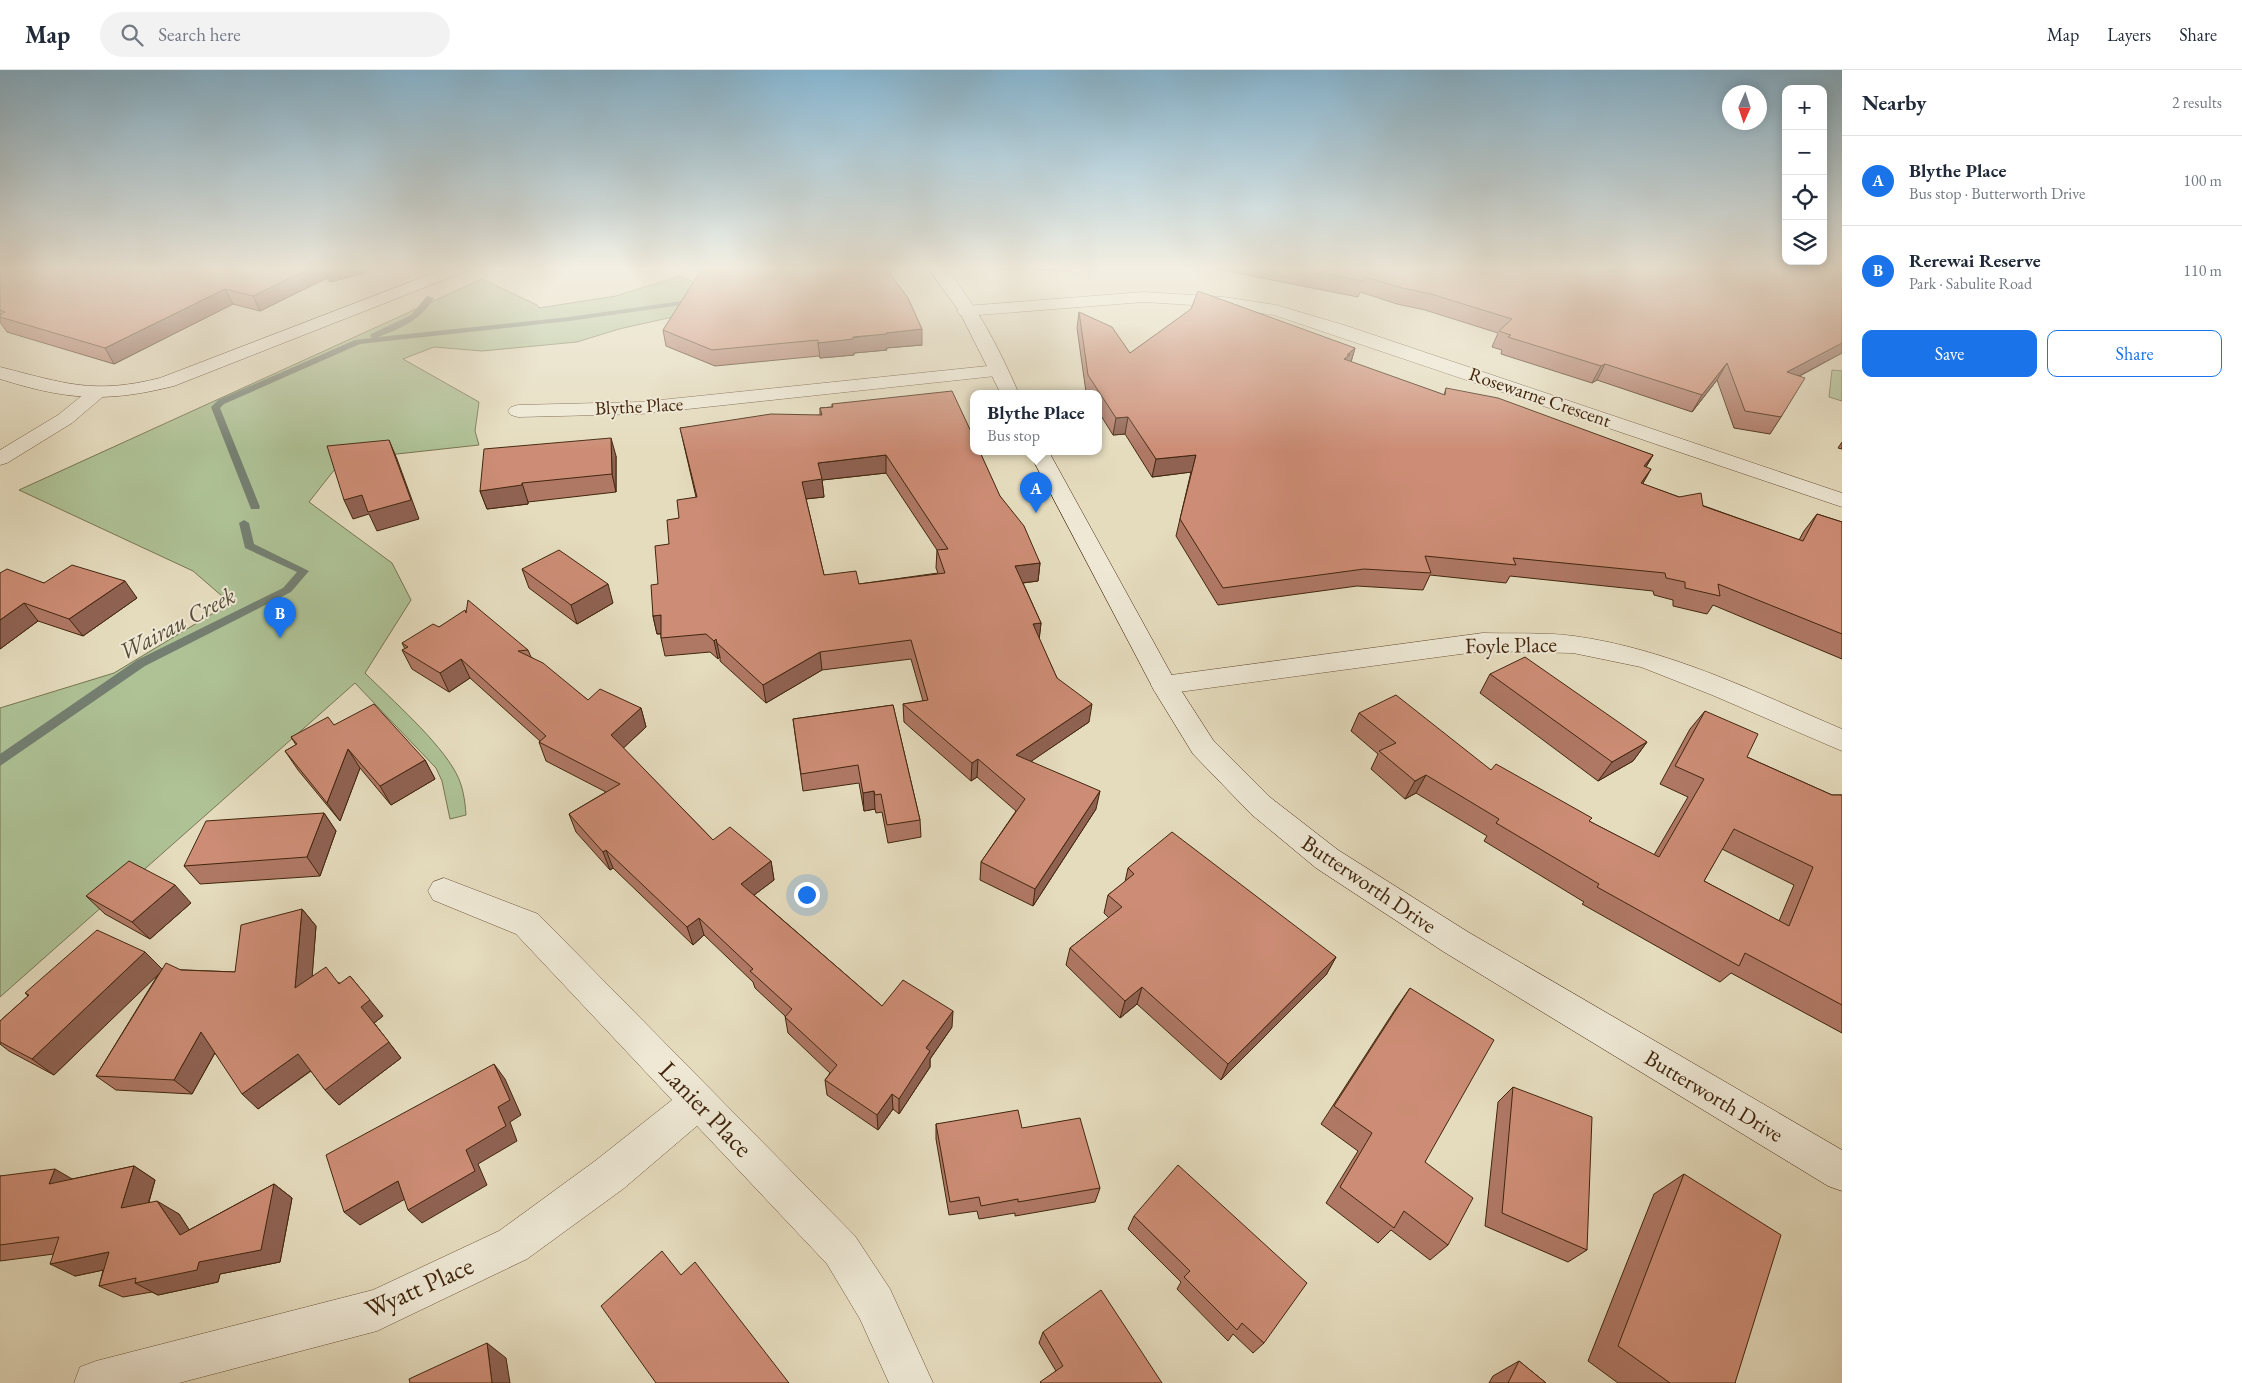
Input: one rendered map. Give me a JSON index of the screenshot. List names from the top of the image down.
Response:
{
  "streets": {
    "street": [
      "Rosewarne Crescent",
      "Blythe Place",
      "Foyle Place",
      "Butterworth Drive",
      "Lanier Place",
      "Wyatt Place"
    ]
  },
  "crossings": [
    ["Foyle Place", "Butterworth Drive"],
    ["Lanier Place", "Wyatt Place"]
  ],
  "water": ["Wairau Creek"],
  "north": "bottom",
  "page": {
    "header": "Map",
    "search": "Search here",
    "nav": ["Map", "Layers", "Share"],
    "heading": ["Nearby", "2 results"],
    "map_buttons": ["+", "−"],
    "list": [
      {
        "mark": "A",
        "name": "Blythe Place",
        "note": "Bus stop · Butterworth Drive",
        "value": "100 m"
      },
      {
        "mark": "B",
        "name": "Rerewai Reserve",
        "note": "Park · Sabulite Road",
        "value": "110 m"
      }
    ],
    "buttons": ["Save", "Share"],
    "popup": ["Blythe Place", "Bus stop"],
    "pins": ["A", "B"]
  }
}
